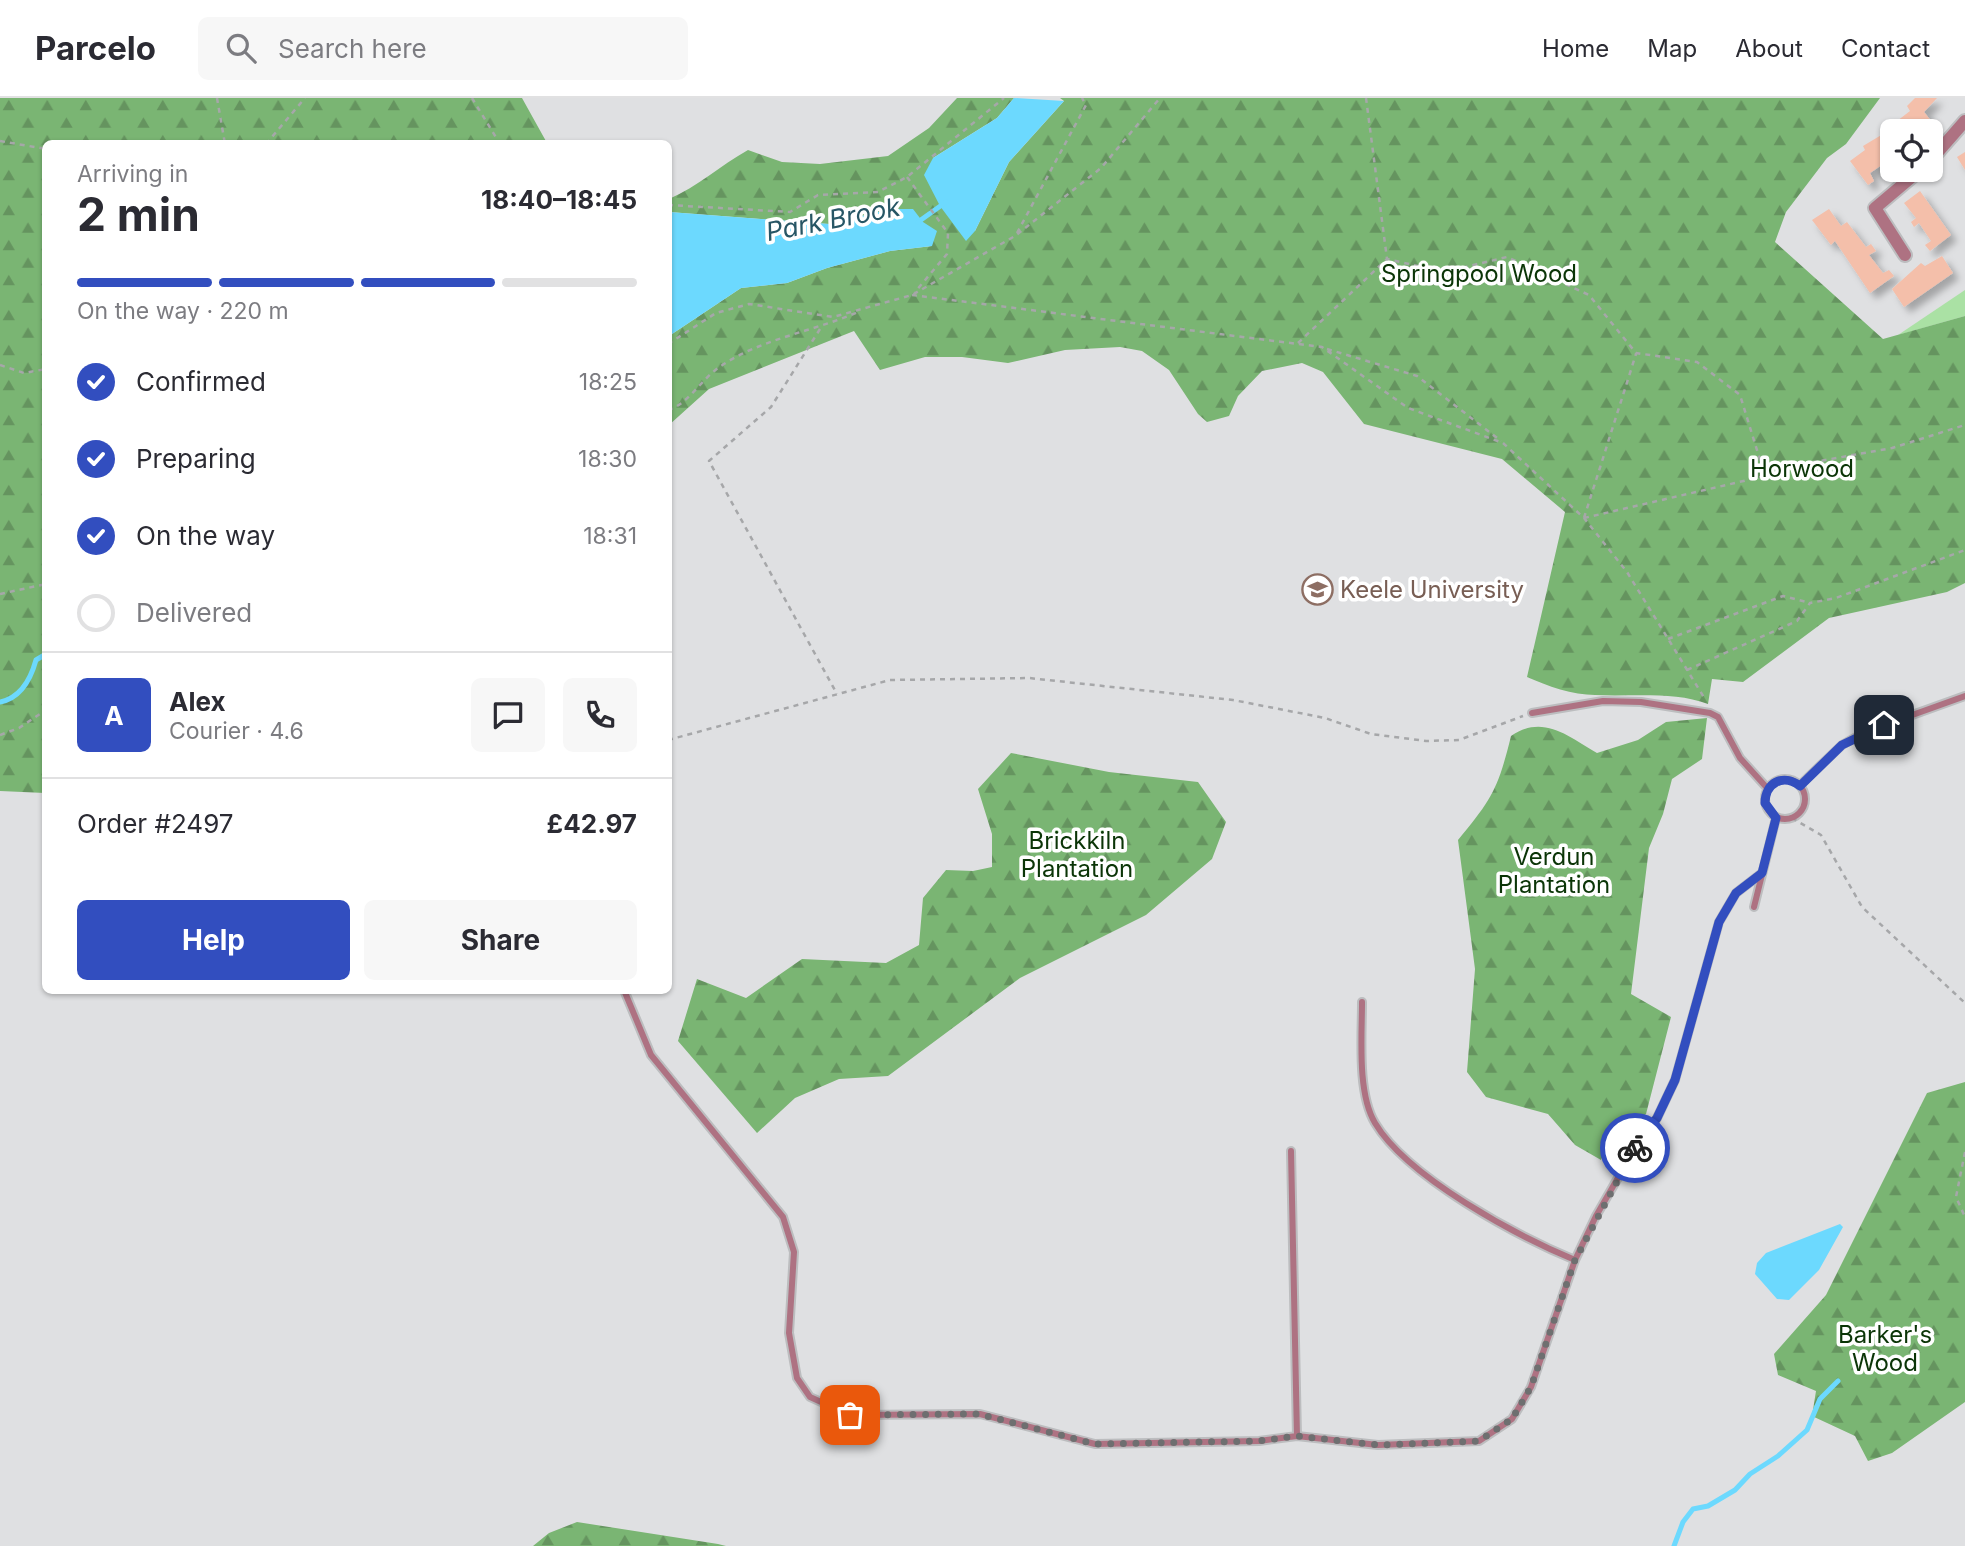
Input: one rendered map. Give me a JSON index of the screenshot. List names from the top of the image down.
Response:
{
  "water": ["Park Brook"],
  "parks": [
    "Springpool Wood",
    "Horwood",
    "Brickkiln Plantation",
    "Verdun Plantation",
    "Barker's Wood"
  ],
  "places": {
    "school or university": ["Keele University"]
  },
  "page": {
    "header": "Parcelo",
    "search": "Search here",
    "nav": [
      "Home",
      "Map",
      "About",
      "Contact"
    ],
    "heading": ["2 min", "Arriving in", "18:40–18:45"],
    "panel": [
      "Alex",
      "Courier · 4.6",
      "Order #2497",
      "£42.97"
    ],
    "bar": "On the way · 220 m",
    "list": [
      ["Confirmed", "18:25"],
      ["Preparing", "18:30"],
      ["On the way", "18:31"],
      "Delivered"
    ],
    "round": "A",
    "buttons": ["Help", "Share"]
  }
}
